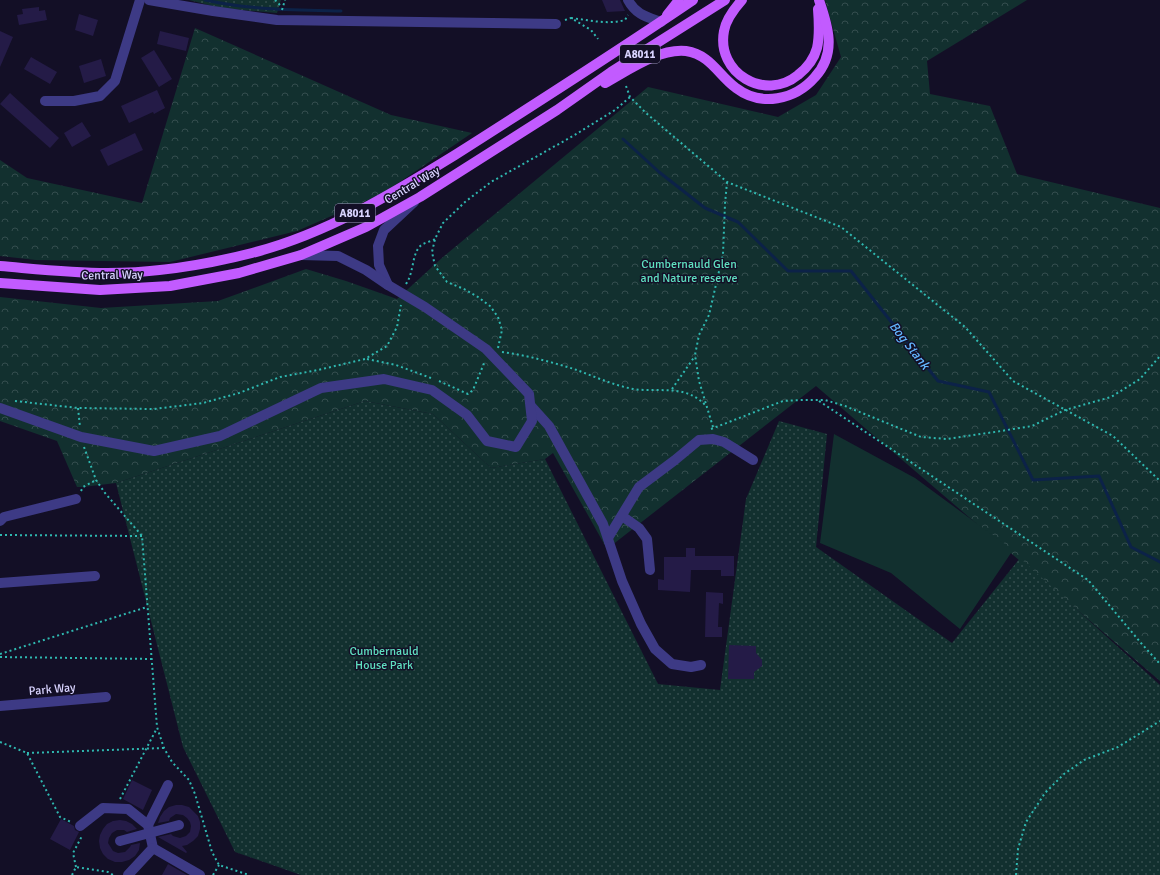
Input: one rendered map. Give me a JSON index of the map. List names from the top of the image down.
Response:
{
  "streets": {
    "main road": ["A8011", "Central Way"],
    "street": ["Park Way"]
  },
  "water": ["Bog Stank"],
  "parks": ["Cumbernauld Glen and Nature reserve", "Cumbernauld House Park"]
}
